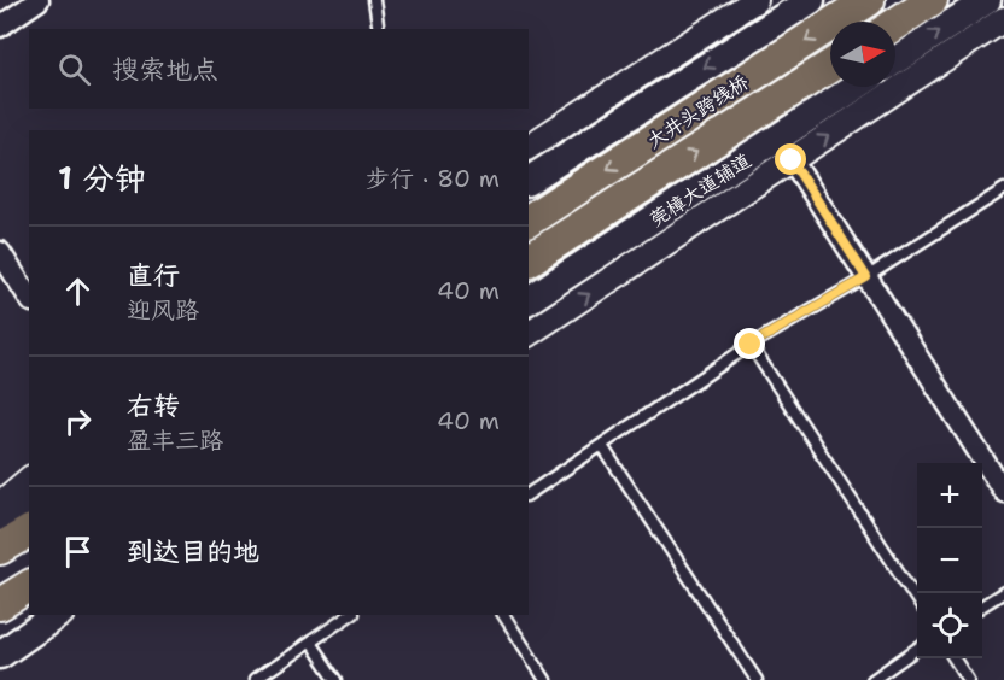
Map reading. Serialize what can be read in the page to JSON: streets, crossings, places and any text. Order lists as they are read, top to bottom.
{
  "streets": {
    "main road": ["大井头跨线桥", "莞樟大道辅道"]
  },
  "north": "right",
  "page": {
    "search": "搜索地点",
    "heading": ["1 分钟", "步行 · 80 m"],
    "list": [
      ["直行", "迎风路", "40 m"],
      ["右转", "盈丰三路", "40 m"],
      "到达目的地"
    ],
    "map_buttons": ["+", "−"]
  }
}
